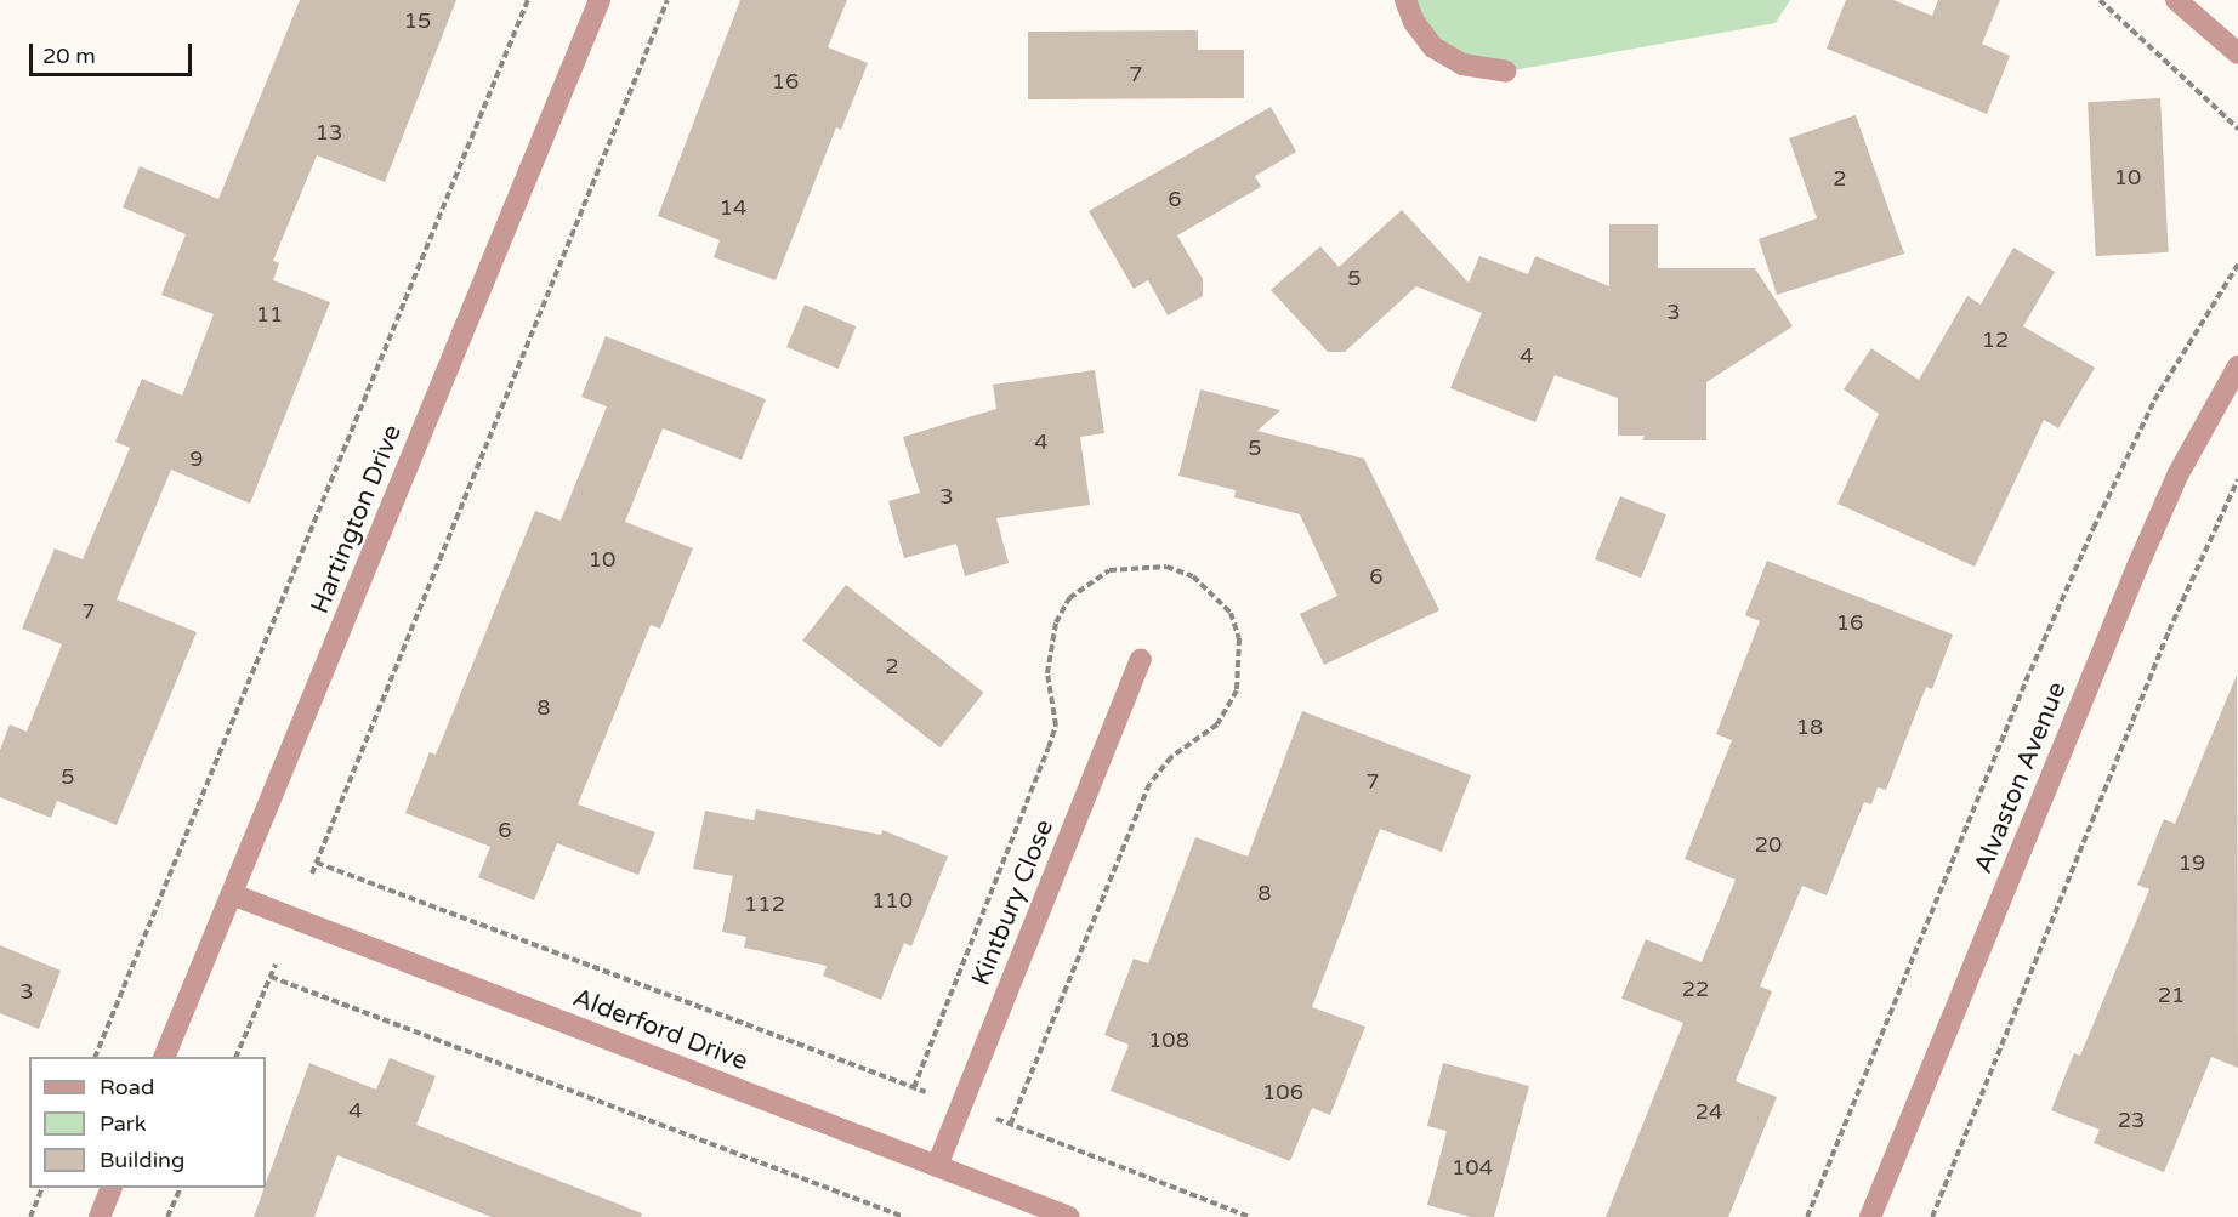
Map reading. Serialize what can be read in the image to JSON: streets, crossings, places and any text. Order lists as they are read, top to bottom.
{
  "streets": {
    "street": [
      "Hartington Drive",
      "Alvaston Avenue",
      "Kintbury Close",
      "Alderford Drive"
    ]
  },
  "crossings": [
    ["Hartington Drive", "Alderford Drive"],
    ["Kintbury Close", "Alderford Drive"]
  ],
  "house_numbers": [
    "15",
    "7",
    "16",
    "13",
    "10",
    "2",
    "6",
    "14",
    "5",
    "3",
    "11",
    "12",
    "4",
    "4",
    "5",
    "9",
    "3",
    "10",
    "6",
    "7",
    "16",
    "2",
    "8",
    "18",
    "5",
    "7",
    "6",
    "20",
    "19",
    "8",
    "110",
    "112",
    "22",
    "3",
    "21",
    "108",
    "106",
    "4",
    "24",
    "23",
    "104"
  ],
  "legend": ["Road", "Park", "Building"],
  "scale_bar": "20 m"
}
